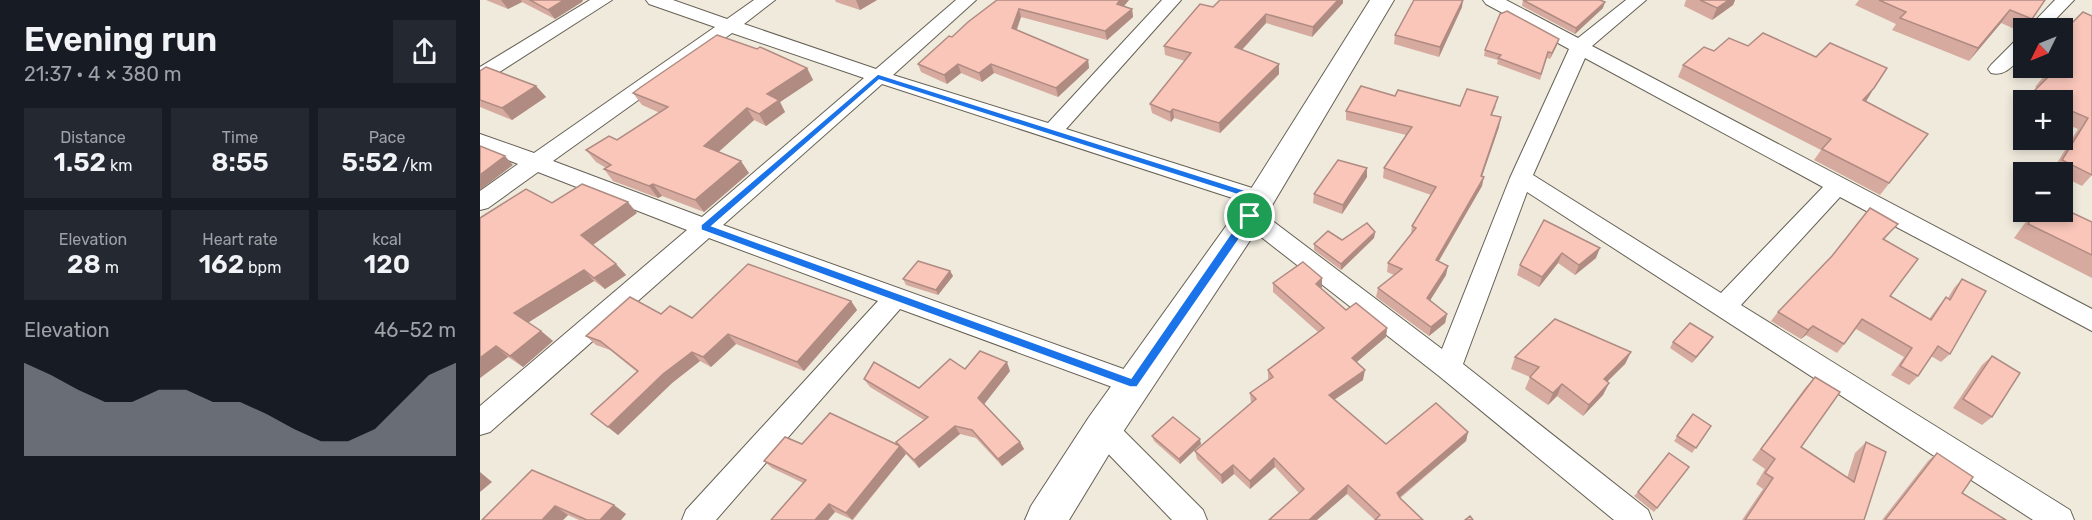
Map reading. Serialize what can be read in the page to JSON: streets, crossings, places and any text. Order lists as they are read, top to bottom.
{
  "north": "bottom left",
  "page": {
    "heading": ["Evening run", "21:37 · 4 × 380 m"],
    "map_buttons": ["+", "−"],
    "stats": [
      ["Distance", "1.52 km"],
      ["Time", "8:55"],
      ["Pace", "5:52 /km"],
      ["Elevation", "28 m"],
      ["Heart rate", "162 bpm"],
      ["kcal", "120"]
    ],
    "chart": ["Elevation", "46–52 m"]
  }
}
